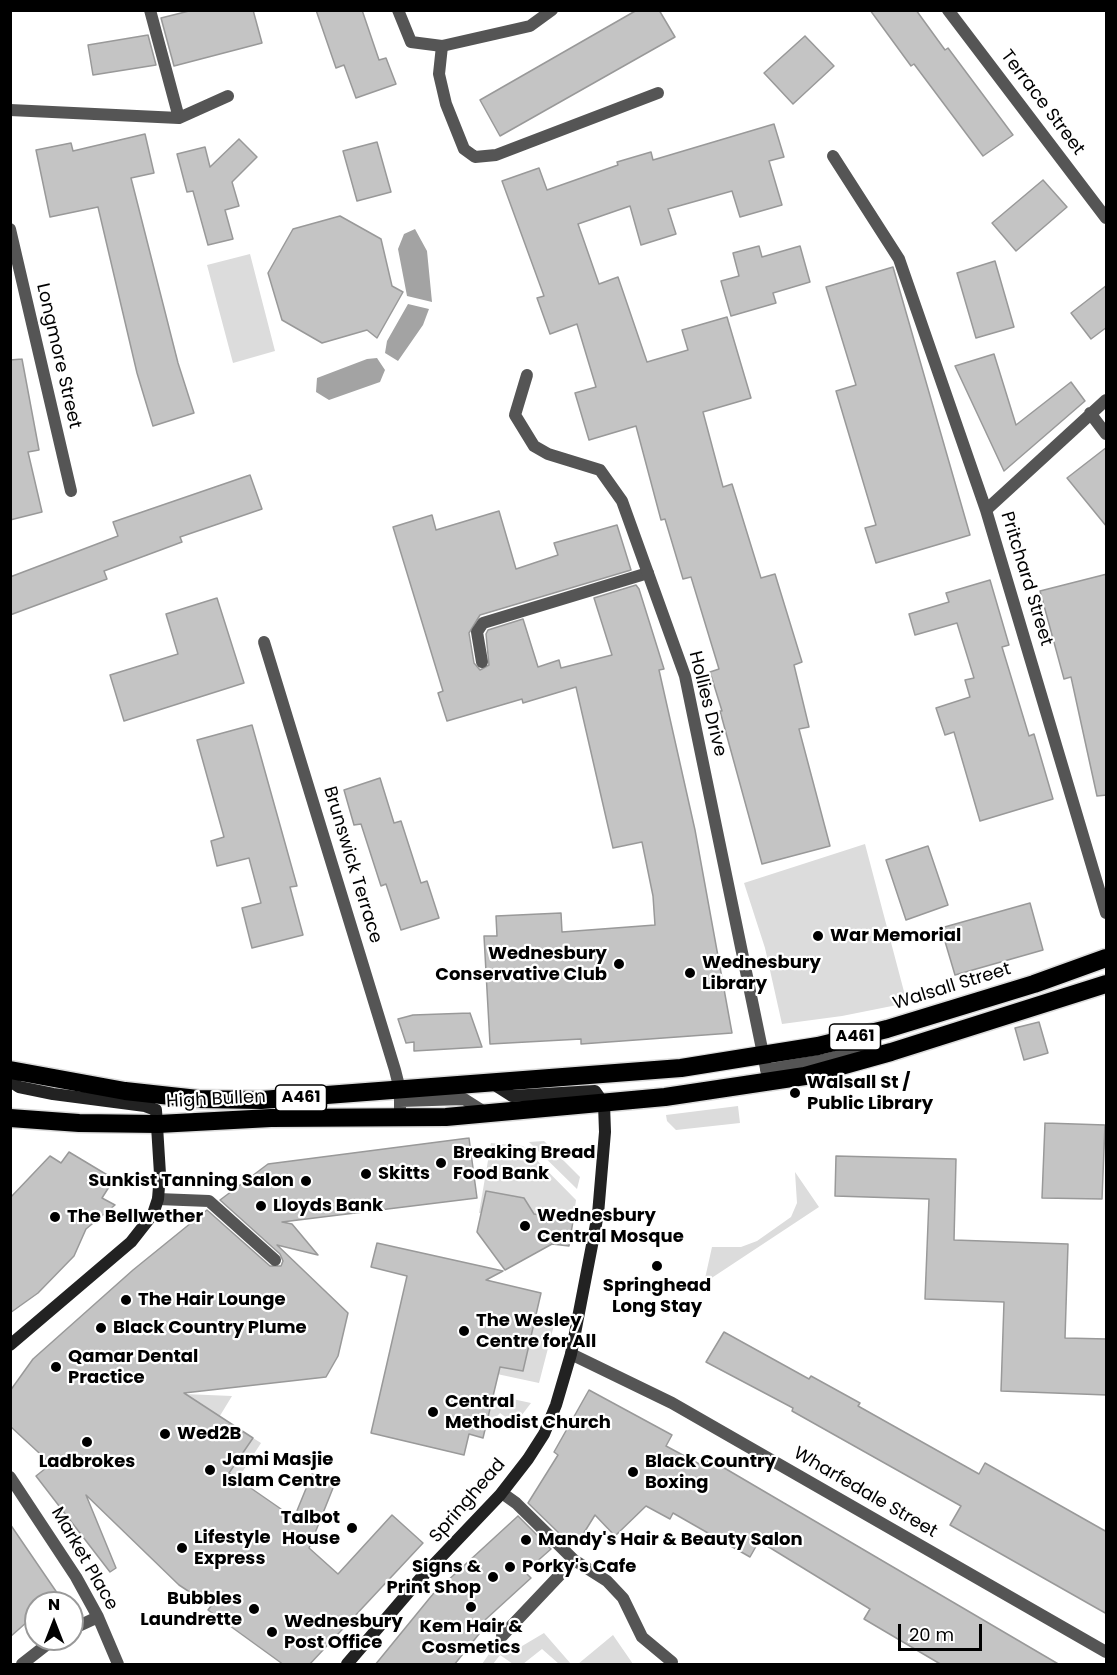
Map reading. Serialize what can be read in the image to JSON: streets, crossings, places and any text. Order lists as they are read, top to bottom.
{
  "streets": {
    "highway": ["Walsall Street", "A461", "High Bullen"],
    "street": [
      "Terrace Street",
      "Longmore Street",
      "Pritchard Street",
      "Hollies Drive",
      "Brunswick Terrace",
      "Wharfedale Street",
      "Springhead",
      "Market Place"
    ]
  },
  "crossings": [
    ["Hollies Drive", "Walsall Street"],
    ["Brunswick Terrace", "High Bullen"],
    ["Walsall Street", "High Bullen"],
    ["Walsall Street", "Springhead"],
    ["High Bullen", "Springhead"],
    ["Wharfedale Street", "Springhead"]
  ],
  "places": [
    "War Memorial",
    "Wednesbury Conservative Club",
    "Wednesbury Library",
    "Walsall St / Public Library",
    "Breaking Bread Food Bank",
    "Skitts",
    "Sunkist Tanning Salon",
    "Lloyds Bank",
    "The Bellwether",
    "Wednesbury Central Mosque",
    "Springhead Long Stay",
    "The Hair Lounge",
    "Black Country Plume",
    "The Wesley Centre for All",
    "Qamar Dental Practice",
    "Central Methodist Church",
    "Wed2B",
    "Ladbrokes",
    "Jami Masjie Islam Centre",
    "Black Country Boxing",
    "Talbot House",
    "Mandy's Hair & Beauty Salon",
    "Lifestyle Express",
    "Porky's Cafe",
    "Signs & Print Shop",
    "Kem Hair & Cosmetics",
    "Bubbles Laundrette",
    "Wednesbury Post Office"
  ],
  "scale_bar": "20 m",
  "north": "top"
}
